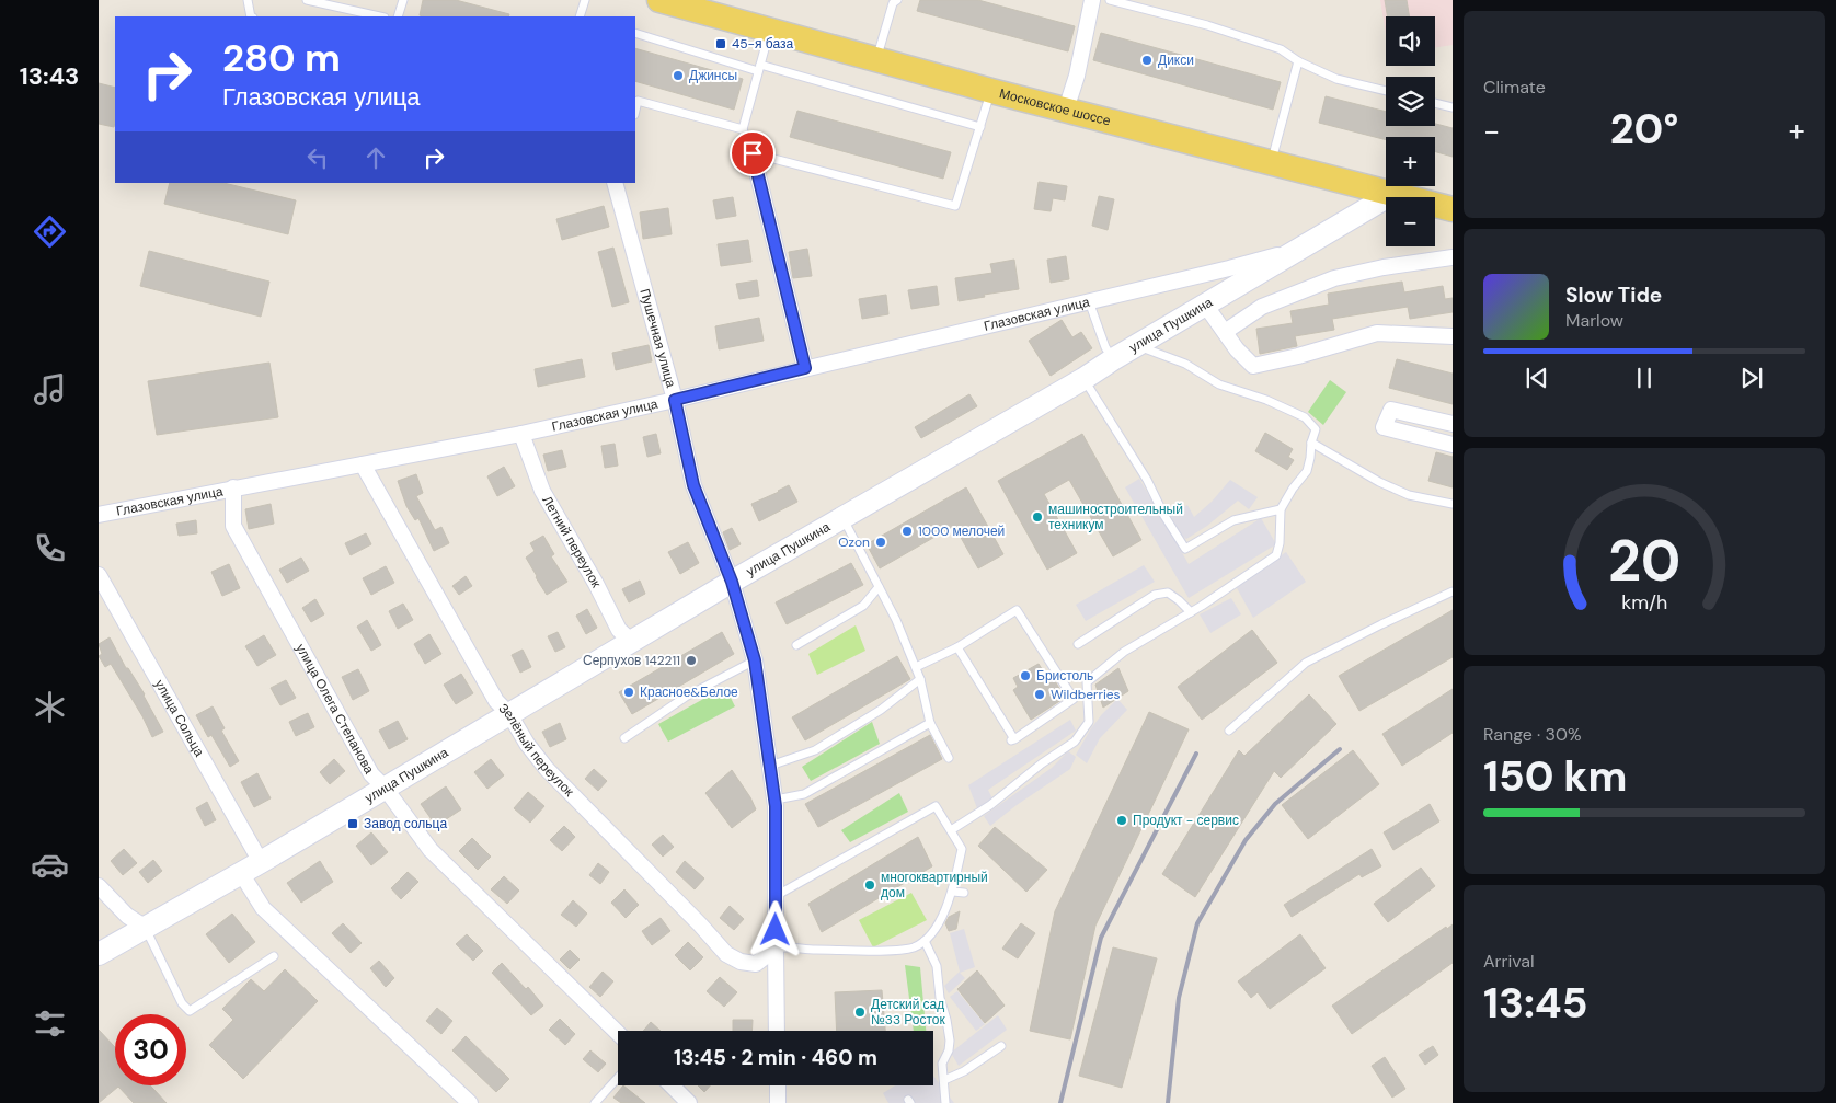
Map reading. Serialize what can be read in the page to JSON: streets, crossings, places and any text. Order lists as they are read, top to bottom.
{
  "streets": {
    "main road": ["Московское шоссе"],
    "street": [
      "Глазовская улица",
      "улица Пушкина",
      "Пушечная улица",
      "Летний переулок",
      "улица Олега Степанова",
      "улица Сольца",
      "Зелёный переулок"
    ]
  },
  "crossings": [
    ["Московское шоссе", "улица Пушкина"],
    ["Глазовская улица", "улица Пушкина"],
    ["Глазовская улица", "Пушечная улица"],
    ["Глазовская улица", "Летний переулок"],
    ["Глазовская улица", "улица Олега Степанова"],
    ["Глазовская улица", "Зелёный переулок"],
    ["улица Пушкина", "Пушечная улица"],
    ["улица Пушкина", "Летний переулок"],
    ["улица Пушкина", "улица Олега Степанова"],
    ["улица Пушкина", "улица Сольца"],
    ["улица Пушкина", "Зелёный переулок"],
    ["Пушечная улица", "Зелёный переулок"]
  ],
  "places": {
    "transit": ["45-я база", "Завод сольца"],
    "other": [
      "Дикси",
      "Джинсы",
      "машиностроительный техникум",
      "1000 мелочей",
      "Ozon",
      "Серпухов 142211",
      "Бристоль",
      "Красное&Белое",
      "Wildberries",
      "Продукт - сервис",
      "многоквартирный дом",
      "Детский сад №33 Росток"
    ]
  },
  "page": {
    "tabs": "13:43",
    "tile": [
      "Climate",
      ["Range · 30%", "150 km"],
      ["Arrival", "13:45"]
    ],
    "map_buttons": ["+", "−"],
    "turn": ["280 m", "Глазовская улица"],
    "heat": ["−", "20°", "+"],
    "song": ["Slow Tide", "Marlow"],
    "limit": "30",
    "trip": "13:45 · 2 min · 460 m",
    "gauge": ["20", "km/h"]
  }
}
